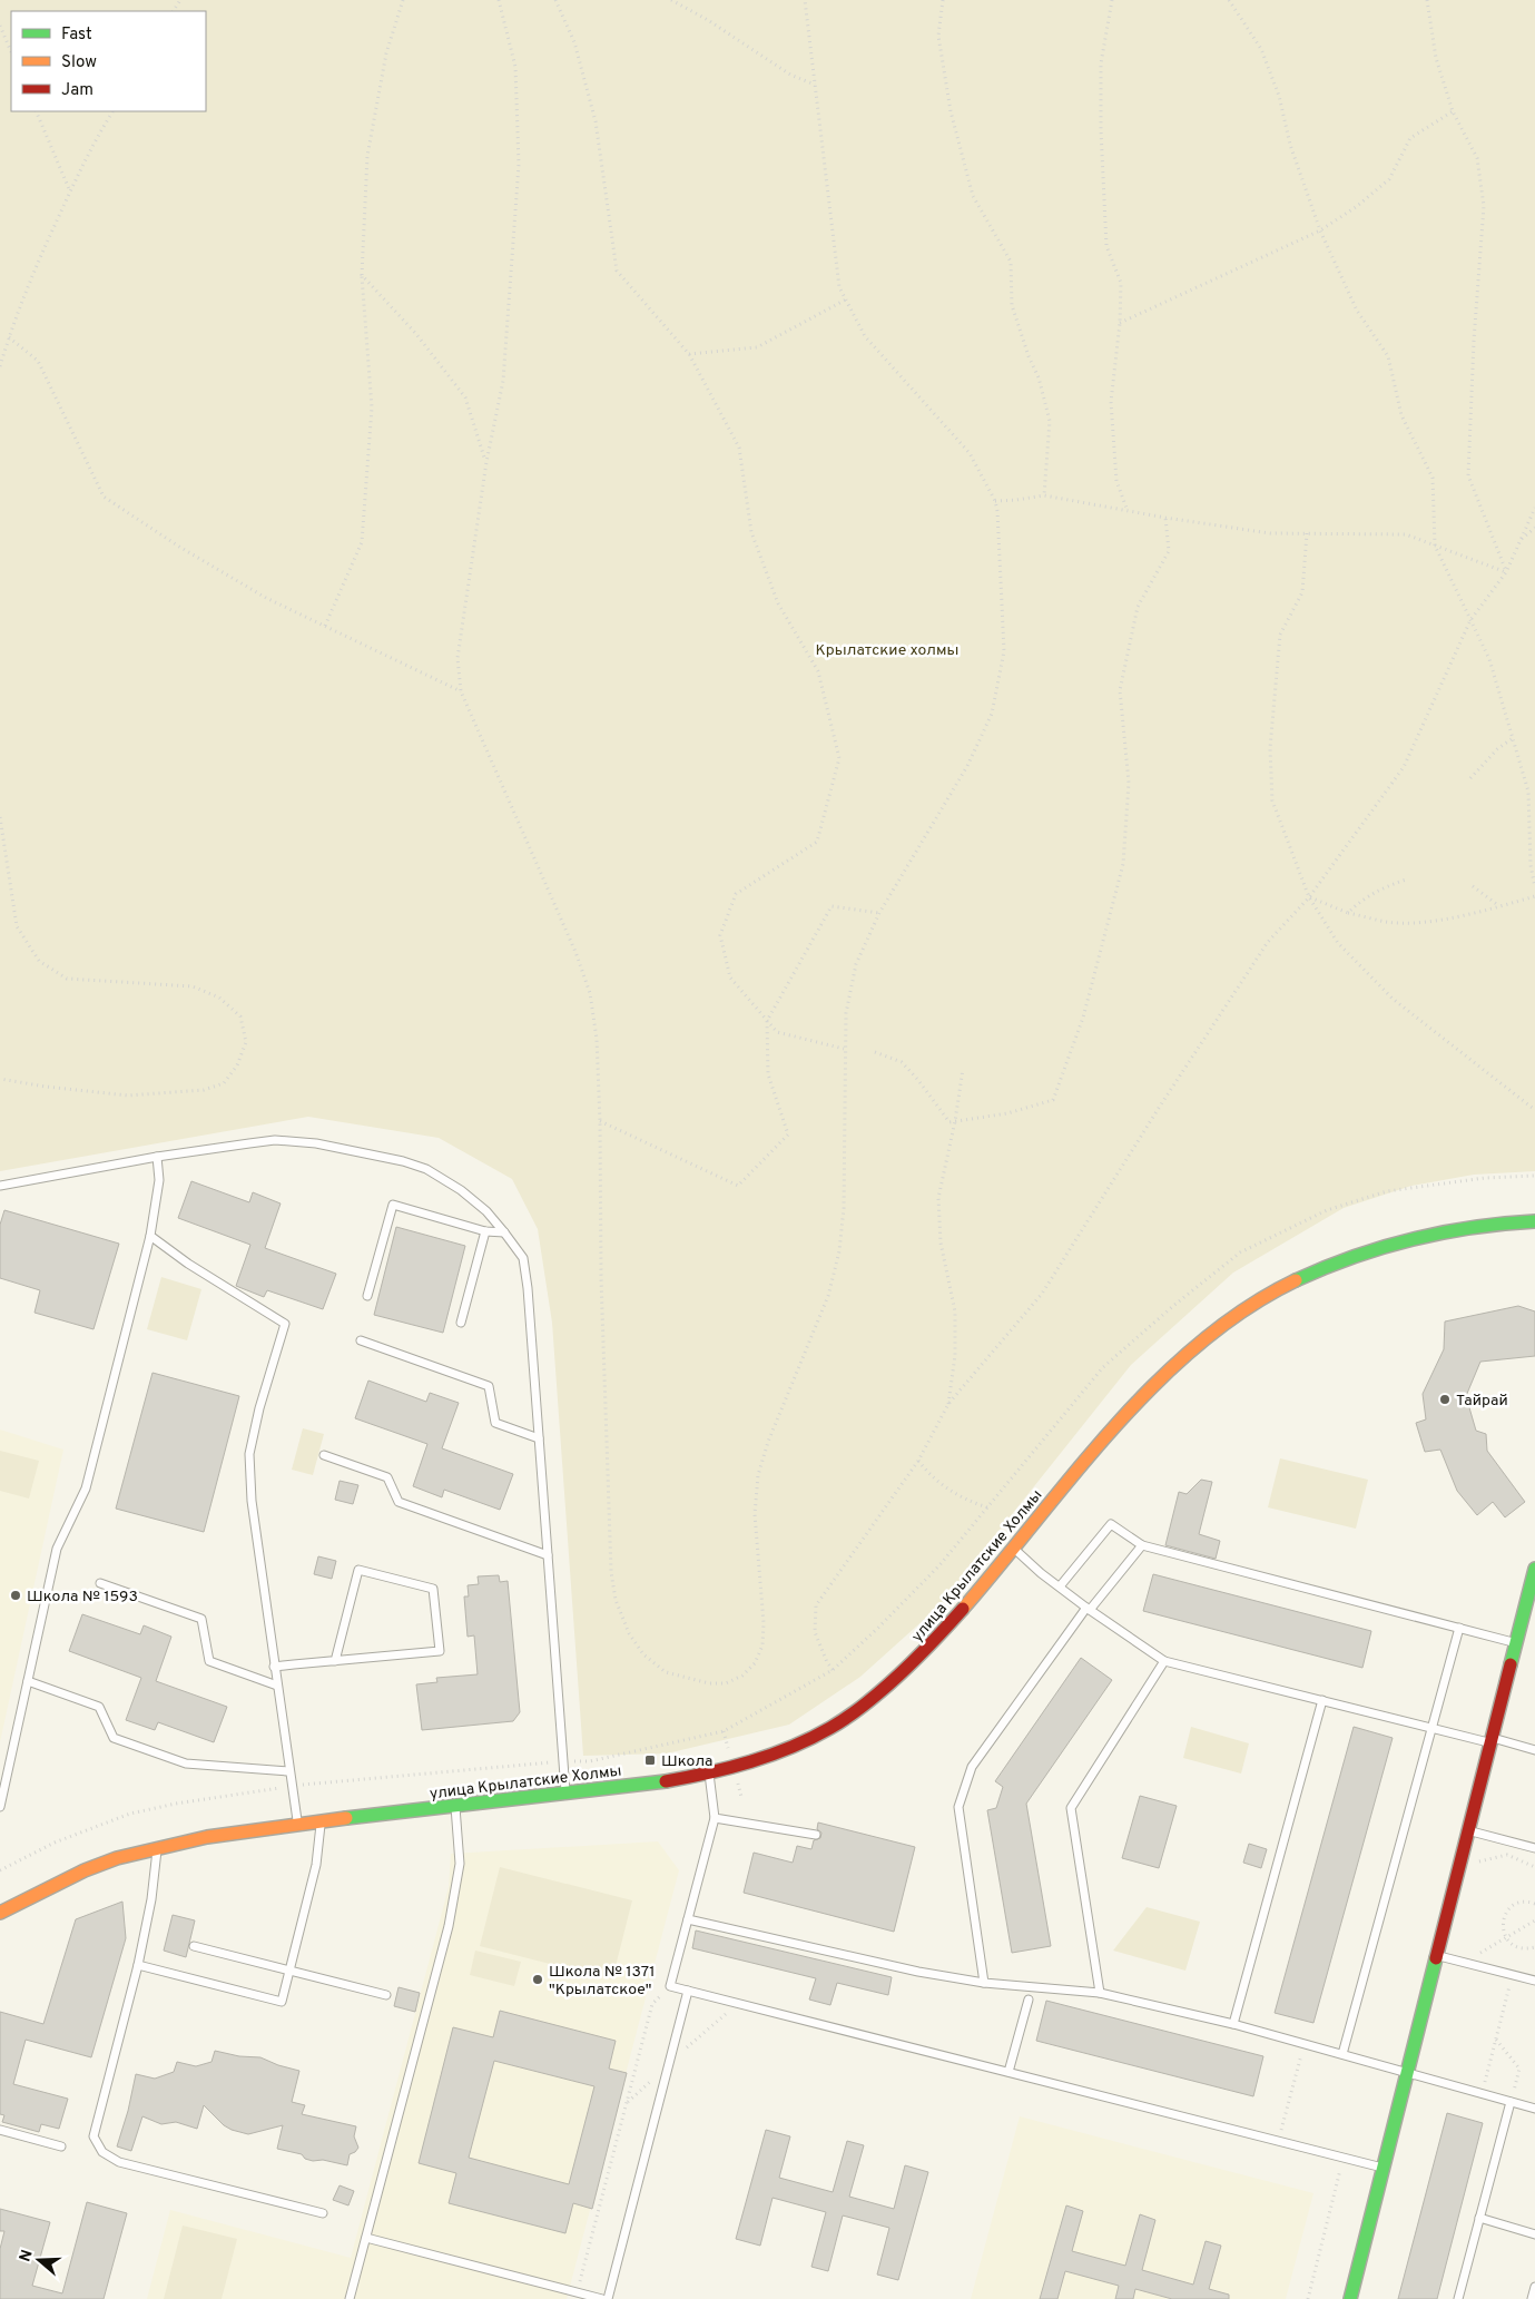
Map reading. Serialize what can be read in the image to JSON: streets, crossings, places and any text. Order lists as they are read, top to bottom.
{
  "streets": {
    "street": ["улица Крылатские Холмы"]
  },
  "parks": ["Крылатские холмы"],
  "places": {
    "other": ["Тайрай", "Школа № 1593", "Школа № 1371 \"Крылатское\""],
    "transit": ["Школа"]
  },
  "legend": ["Fast", "Slow", "Jam"],
  "north": "left"
}
